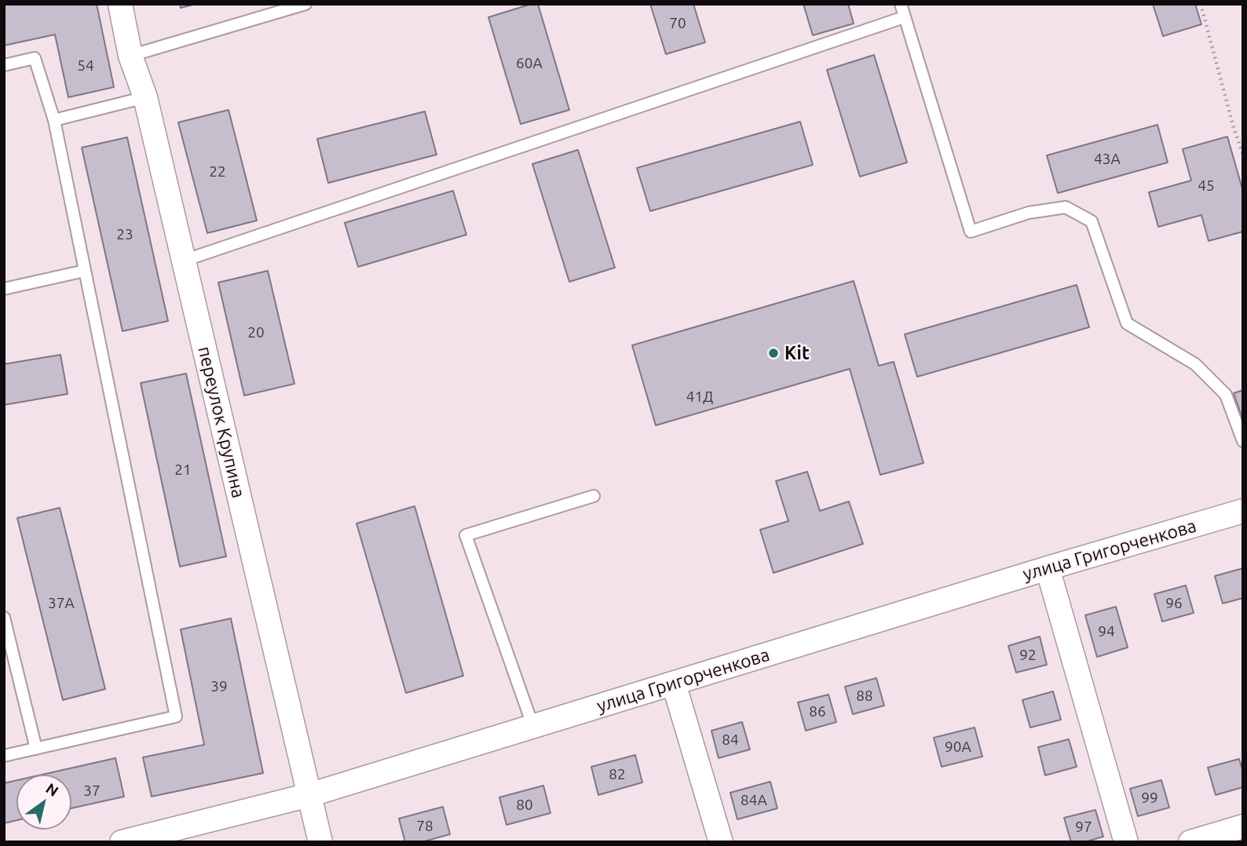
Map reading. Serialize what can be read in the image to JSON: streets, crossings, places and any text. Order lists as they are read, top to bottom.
{
  "streets": {
    "street": ["переулок Крупина", "улица Григорченкова"]
  },
  "crossings": [
    ["переулок Крупина", "улица Григорченкова"]
  ],
  "places": ["Kit"],
  "house_numbers": [
    "70",
    "60А",
    "54",
    "43А",
    "22",
    "45",
    "23",
    "20",
    "41Д",
    "21",
    "37А",
    "96",
    "94",
    "92",
    "39",
    "88",
    "86",
    "84",
    "90А",
    "82",
    "37",
    "99",
    "84А",
    "80",
    "78",
    "97"
  ],
  "north": "top right"
}
